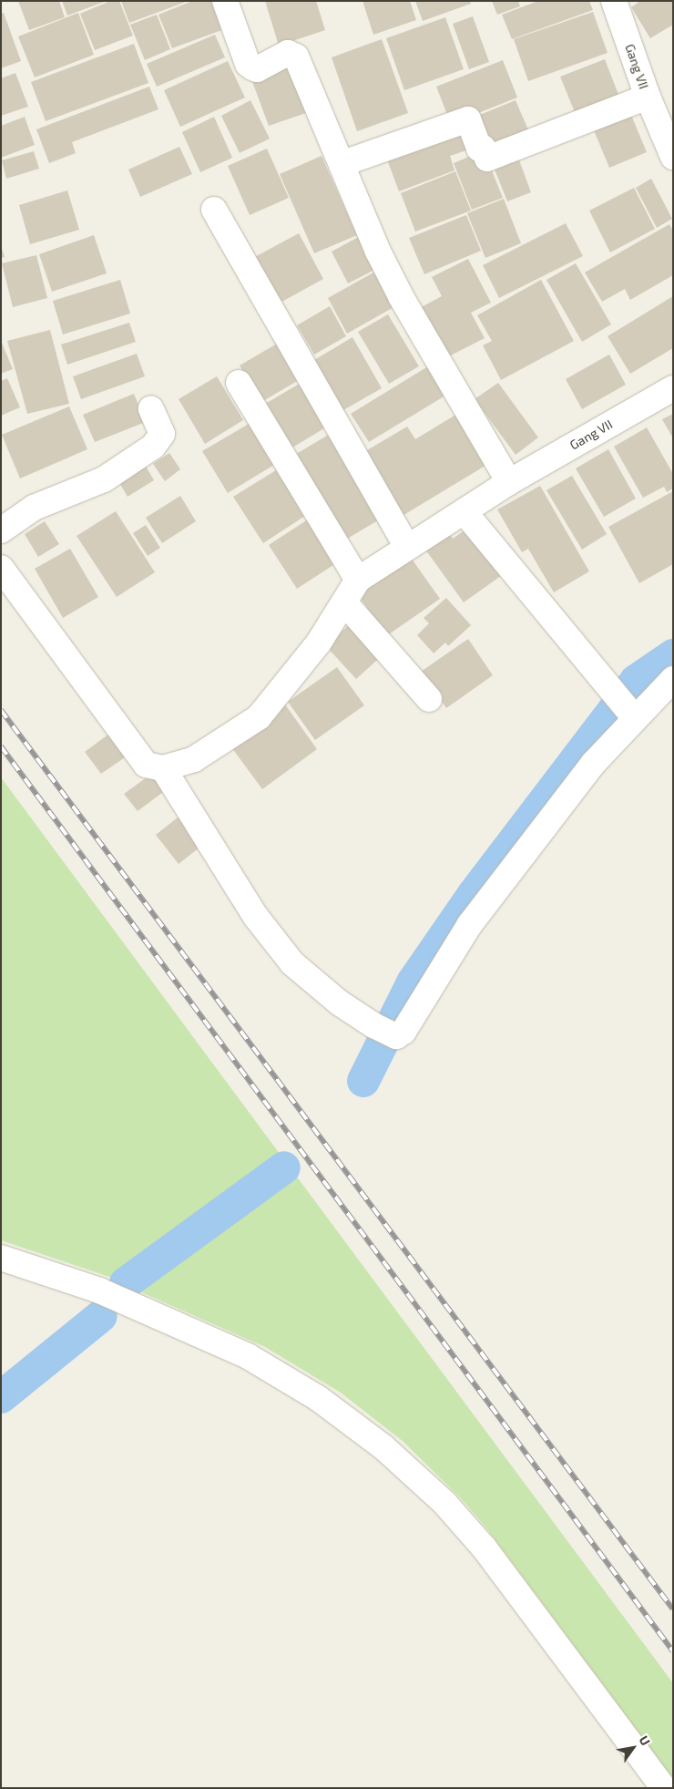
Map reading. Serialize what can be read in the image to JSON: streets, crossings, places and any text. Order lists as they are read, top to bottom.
{
  "streets": {
    "street": ["Gang VII"]
  },
  "north": "top right"
}
